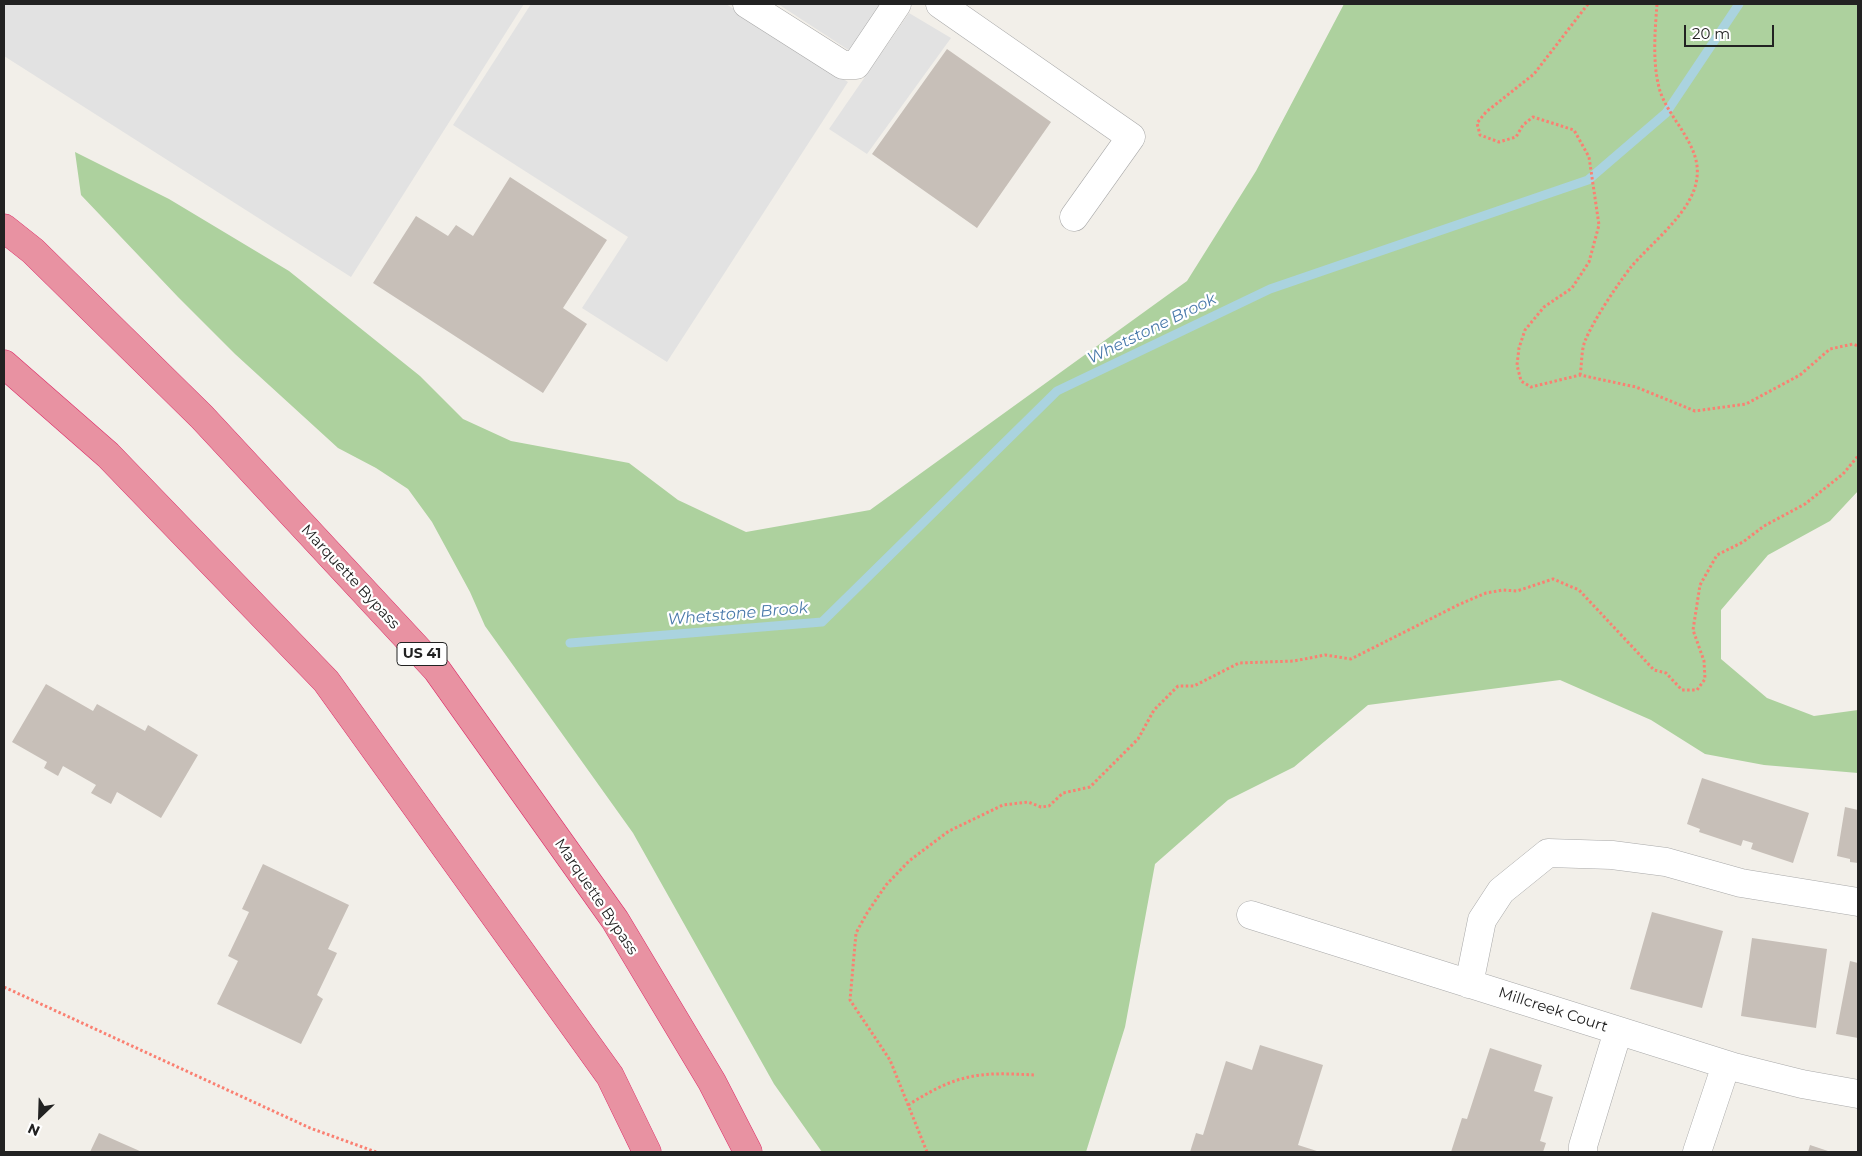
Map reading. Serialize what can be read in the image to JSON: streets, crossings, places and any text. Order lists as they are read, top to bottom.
{
  "streets": {
    "highway": ["Marquette Bypass", "US 41"],
    "street": ["Millcreek Court"]
  },
  "water": ["Whetstone Brook"],
  "scale_bar": "20 m",
  "north": "bottom left"
}
